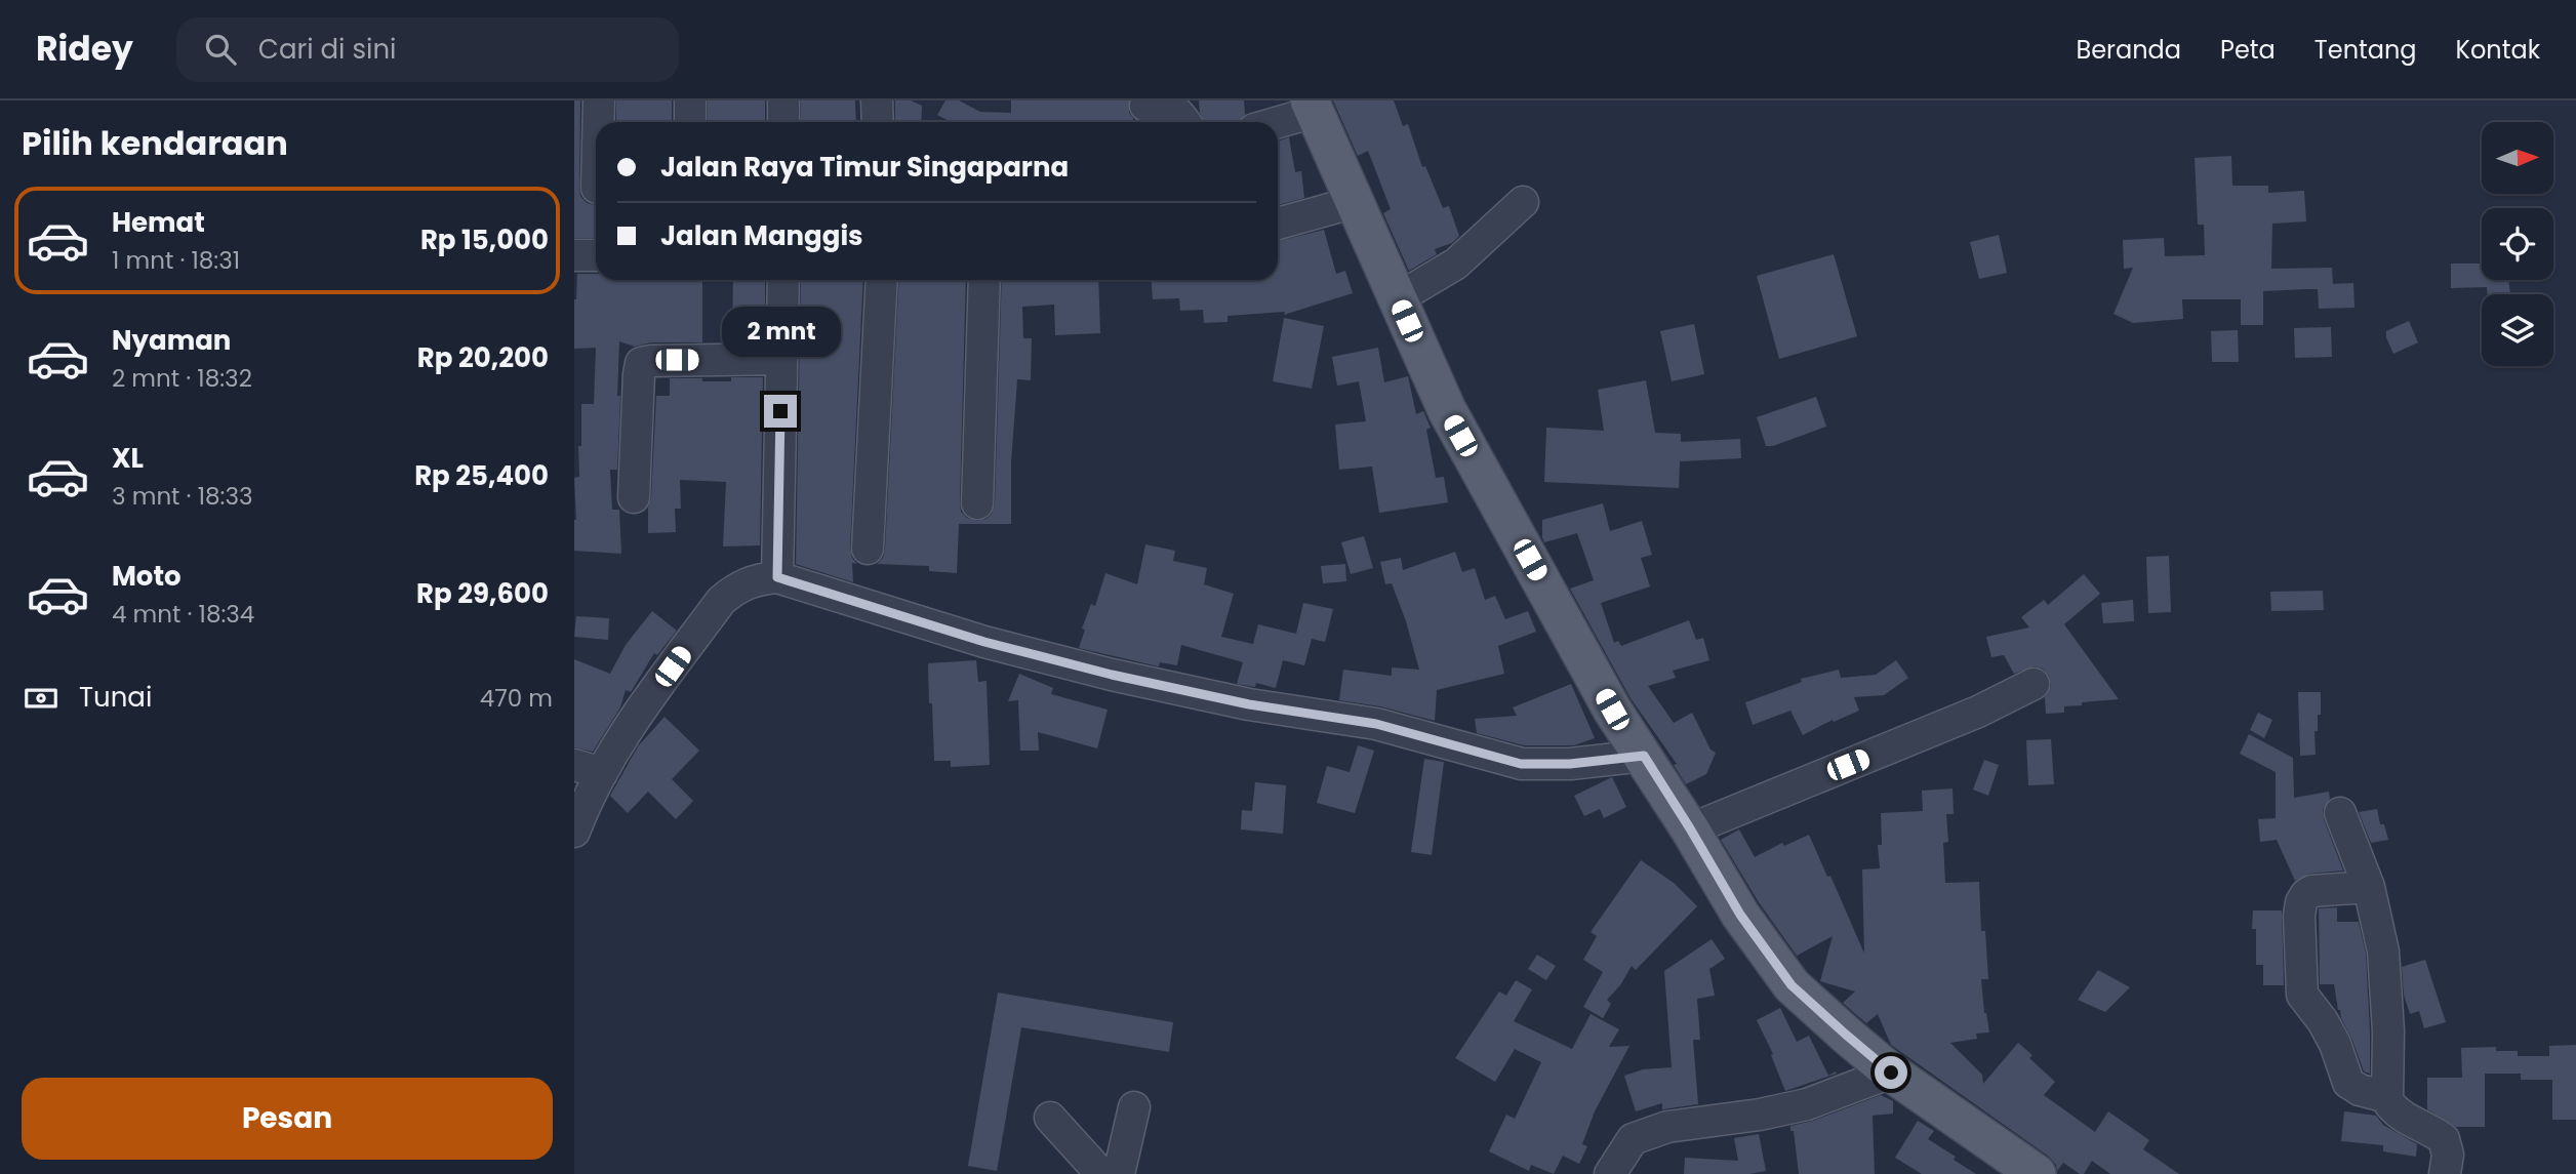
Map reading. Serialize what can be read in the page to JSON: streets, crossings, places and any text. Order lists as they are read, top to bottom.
{
  "north": "right",
  "page": {
    "header": "Ridey",
    "search": "Cari di sini",
    "nav": [
      "Beranda",
      "Peta",
      "Tentang",
      "Kontak"
    ],
    "heading": "Pilih kendaraan",
    "banner": ["Jalan Raya Timur Singaparna", "Jalan Manggis"],
    "list": [
      {
        "name": "Hemat",
        "note": "1 mnt · 18:31",
        "value": "Rp 15,000"
      },
      {
        "name": "Nyaman",
        "note": "2 mnt · 18:32",
        "value": "Rp 20,200"
      },
      {
        "name": "XL",
        "note": "3 mnt · 18:33",
        "value": "Rp 25,400"
      },
      {
        "name": "Moto",
        "note": "4 mnt · 18:34",
        "value": "Rp 29,600"
      }
    ],
    "bubble": "2 mnt",
    "pay": ["Tunai", "470 m"],
    "buttons": "Pesan"
  }
}
